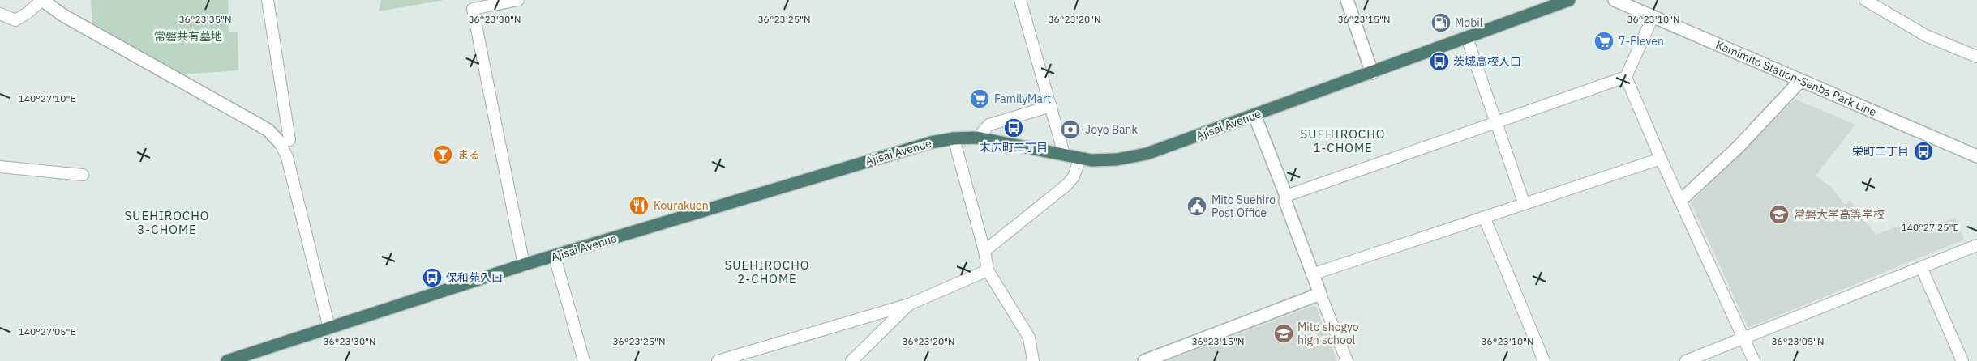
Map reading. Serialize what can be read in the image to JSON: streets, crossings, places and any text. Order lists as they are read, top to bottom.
{
  "streets": {
    "highway": ["Ajisai Avenue"],
    "main road": ["Kamimito Station-Senba Park Line"]
  },
  "districts": ["SUEHIROCHO 1-CHOME", "SUEHIROCHO 3-CHOME", "SUEHIROCHO 2-CHOME"],
  "parks": ["常磐共有墓地"],
  "places": {
    "fuel station": ["Mobil"],
    "supermarket": ["7-Eleven", "FamilyMart"],
    "bus stop": [
      "茨城高校入口",
      "末広町二丁目",
      "栄町二丁目",
      "保和苑入口"
    ],
    "bank": ["Joyo Bank"],
    "bar": ["まる"],
    "restaurant": ["Kourakuen"],
    "public building": ["Mito Suehiro Post Office"],
    "school or university": ["常磐大学高等学校", "Mito shogyo high school"]
  },
  "coordinates": [
    "36°23'20\"N",
    "36°23'35\"N",
    "36°23'30\"N",
    "36°23'25\"N",
    "36°23'15\"N",
    "36°23'10\"N",
    "140°27'10\"E",
    "140°27'25\"E",
    "140°27'05\"E",
    "36°23'05\"N"
  ]
}
